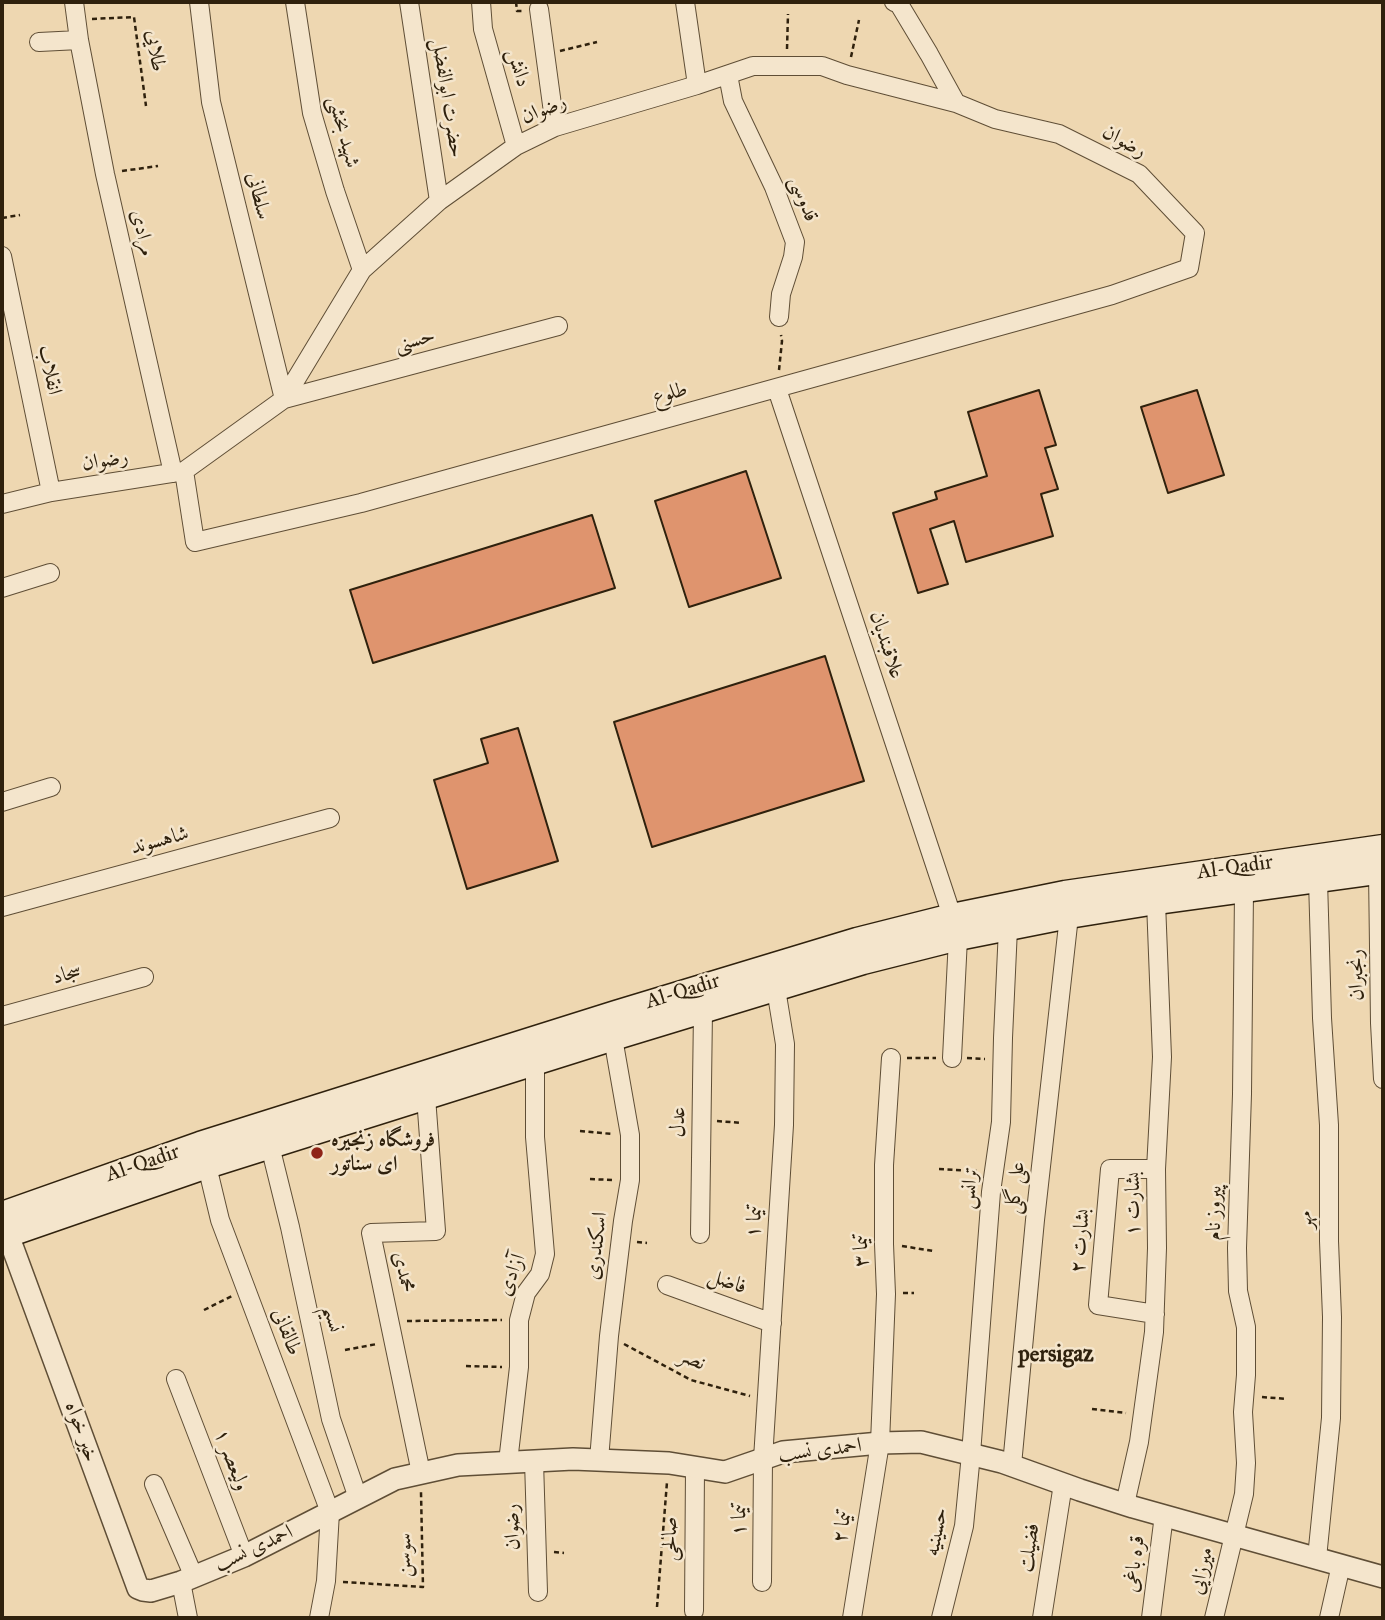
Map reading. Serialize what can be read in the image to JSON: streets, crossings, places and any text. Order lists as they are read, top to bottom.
{
  "streets": {
    "main road": ["Al-Qadir"],
    "street": [
      "دانش",
      "حضرت ابوالفضل",
      "رضوان",
      "شهید بخشی",
      "سلطانی",
      "قدوسی",
      "مرادی",
      "حسنی",
      "انقلاب",
      "طلوع",
      "علاقبندیان",
      "شاهسوند",
      "سجاد",
      "رنجبران",
      "عدل",
      "ترانس",
      "علی گلی",
      "بشارت ۱",
      "پیروز نام",
      "مهر",
      "تیما ۱",
      "بشارت ۲",
      "اسکندری",
      "تیما ۳",
      "محمدی",
      "آزادی",
      "فاضل",
      "نسیم",
      "طالقانی",
      "خیر خواه",
      "احمدی نسب",
      "ولیعصر ۱",
      "۱ تیما",
      "تیما ۲",
      "حسینیه",
      "صالحی",
      "فضیلت",
      "قره باغی",
      "میرزایی"
    ],
    "path": ["طلایی", "نصر", "سوسن"]
  },
  "crossings": [
    ["طلایی", "مرادی"],
    ["دانش", "رضوان"],
    ["حضرت ابوالفضل", "رضوان"],
    ["رضوان", "شهید بخشی"],
    ["رضوان", "سلطانی"],
    ["رضوان", "قدوسی"],
    ["رضوان", "مرادی"],
    ["رضوان", "حسنی"],
    ["رضوان", "انقلاب"],
    ["رضوان", "طلوع"],
    ["رضوان", "احمدی نسب"],
    ["سلطانی", "حسنی"],
    ["مرادی", "طلوع"],
    ["طلوع", "علاقبندیان"],
    ["علاقبندیان", "Al-Qadir"],
    ["Al-Qadir", "رنجبران"],
    ["Al-Qadir", "عدل"],
    ["Al-Qadir", "ترانس"],
    ["Al-Qadir", "علی گلی"],
    ["Al-Qadir", "بشارت ۱"],
    ["Al-Qadir", "پیروز نام"],
    ["Al-Qadir", "مهر"],
    ["Al-Qadir", "تیما ۱"],
    ["Al-Qadir", "اسکندری"],
    ["Al-Qadir", "محمدی"],
    ["Al-Qadir", "آزادی"],
    ["Al-Qadir", "نسیم"],
    ["Al-Qadir", "طالقانی"],
    ["Al-Qadir", "خیر خواه"],
    ["ترانس", "احمدی نسب"],
    ["ترانس", "حسینیه"],
    ["علی گلی", "احمدی نسب"],
    ["بشارت ۱", "بشارت ۲"],
    ["بشارت ۱", "احمدی نسب"],
    ["پیروز نام", "احمدی نسب"],
    ["پیروز نام", "میرزایی"],
    ["مهر", "احمدی نسب"],
    ["تیما ۱", "فاضل"],
    ["تیما ۱", "نصر"],
    ["تیما ۱", "احمدی نسب"],
    ["تیما ۱", "۱ تیما"],
    ["اسکندری", "نصر"],
    ["اسکندری", "احمدی نسب"],
    ["تیما ۳", "احمدی نسب"],
    ["تیما ۳", "تیما ۲"],
    ["محمدی", "احمدی نسب"],
    ["محمدی", "سوسن"],
    ["آزادی", "احمدی نسب"],
    ["نسیم", "احمدی نسب"],
    ["طالقانی", "احمدی نسب"],
    ["خیر خواه", "احمدی نسب"],
    ["احمدی نسب", "ولیعصر ۱"],
    ["احمدی نسب", "۱ تیما"],
    ["احمدی نسب", "تیما ۲"],
    ["احمدی نسب", "حسینیه"],
    ["احمدی نسب", "صالحی"],
    ["احمدی نسب", "فضیلت"],
    ["احمدی نسب", "سوسن"],
    ["احمدی نسب", "قره باغی"],
    ["احمدی نسب", "میرزایی"]
  ],
  "districts": ["persigaz"],
  "places": ["فروشگاه زنجیره ای سناتور"]
}
